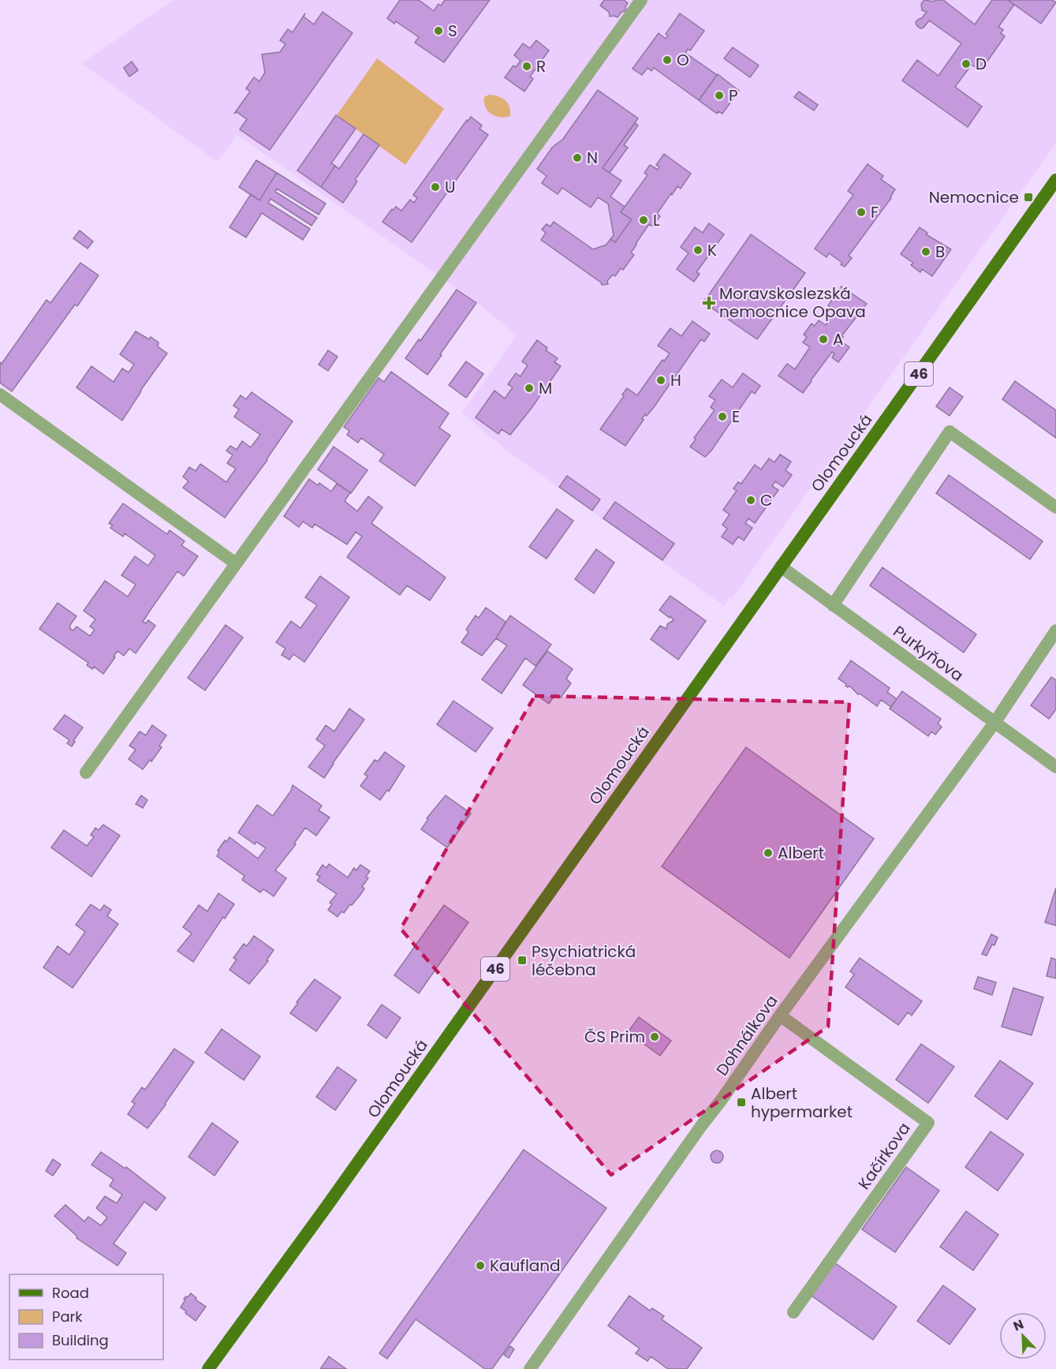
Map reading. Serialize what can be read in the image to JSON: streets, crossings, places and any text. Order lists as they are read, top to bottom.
{
  "streets": {
    "main road": ["46", "Olomoucká"],
    "street": ["Purkyňova", "Dohnálkova", "Kačírkova"]
  },
  "crossings": [
    ["Olomoucká", "Purkyňova"],
    ["Purkyňova", "Dohnálkova"],
    ["Dohnálkova", "Kačírkova"]
  ],
  "places": {
    "other": [
      "S",
      "O",
      "D",
      "R",
      "P",
      "N",
      "U",
      "F",
      "L",
      "K",
      "B",
      "A",
      "H",
      "M",
      "E",
      "C",
      "Albert",
      "ČS Prim",
      "Kaufland"
    ],
    "transit": ["Nemocnice", "Psychiatrická léčebna", "Albert hypermarket"],
    "health": ["Moravskoslezská nemocnice Opava"]
  },
  "legend": ["Road", "Park", "Building"],
  "north": "top left"
}
